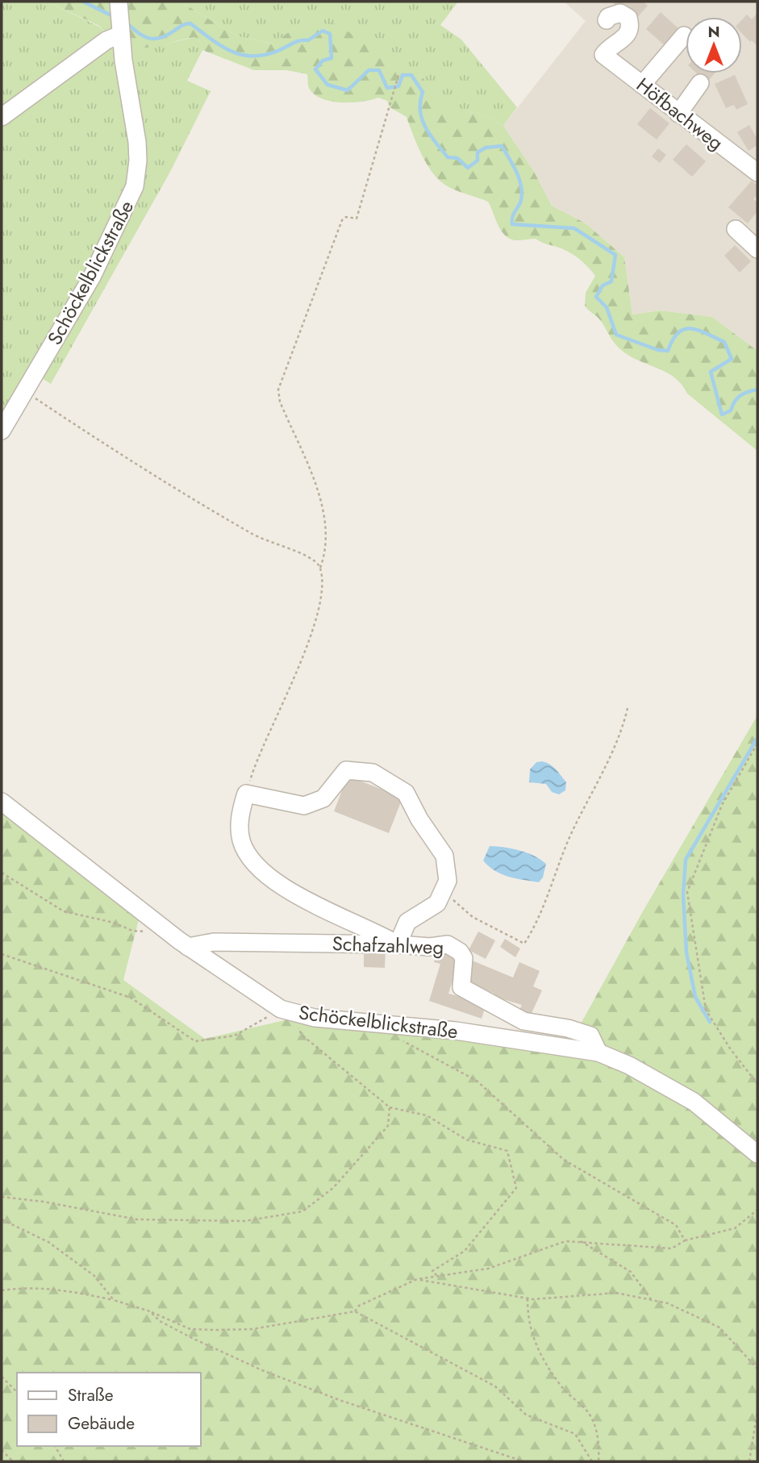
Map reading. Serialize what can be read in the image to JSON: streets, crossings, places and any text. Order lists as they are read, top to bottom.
{
  "streets": {
    "street": ["Höfbachweg", "Schöckelblickstraße", "Schafzahlweg"]
  },
  "crossings": [
    ["Schöckelblickstraße", "Schafzahlweg"]
  ],
  "legend": ["Straße", "Gebäude"],
  "north": "top"
}
